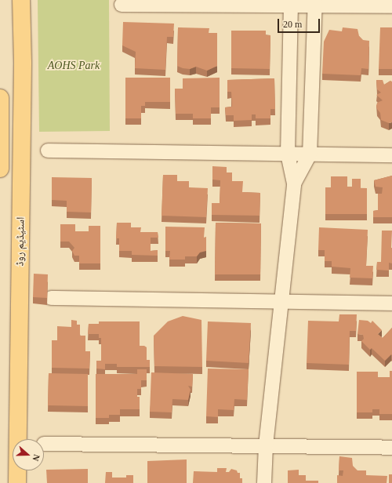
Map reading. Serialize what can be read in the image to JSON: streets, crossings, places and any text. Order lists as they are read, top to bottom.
{
  "streets": {
    "main road": ["اسٹیڈیم روڈ"]
  },
  "parks": ["AOHS Park"],
  "scale_bar": "20 m",
  "north": "right"
}
